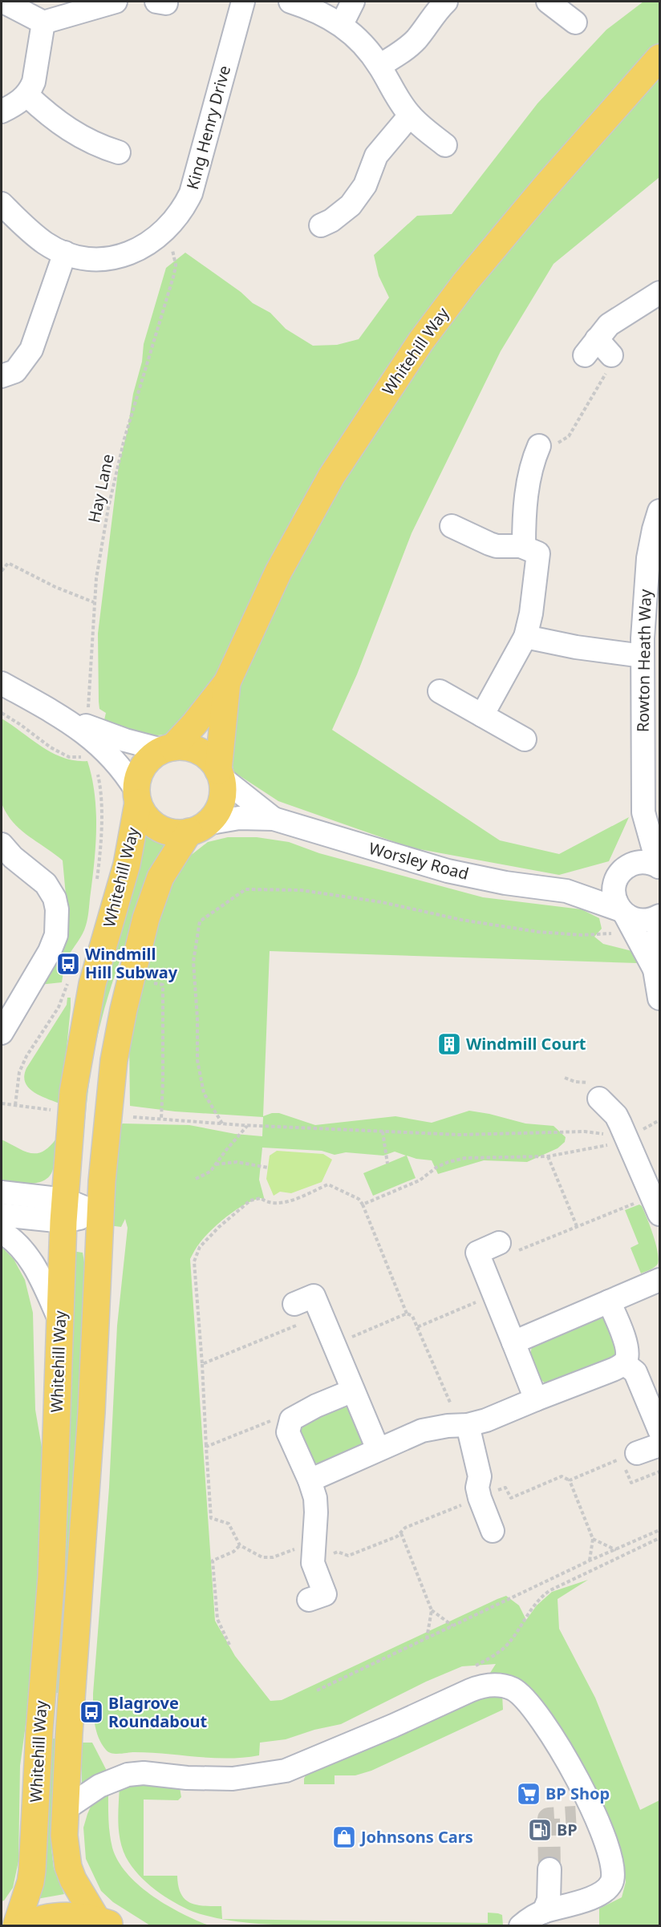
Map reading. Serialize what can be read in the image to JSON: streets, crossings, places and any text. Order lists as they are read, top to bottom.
{
  "streets": {
    "main road": ["Whitehill Way"],
    "street": ["King Henry Drive", "Rowton Heath Way", "Worsley Road"],
    "path": ["Hay Lane"]
  },
  "crossings": [
    ["King Henry Drive", "Hay Lane"],
    ["Whitehill Way", "Worsley Road"],
    ["Rowton Heath Way", "Worsley Road"]
  ],
  "places": {
    "bus stop": ["Windmill Hill Subway", "Blagrove Roundabout"],
    "building": ["Windmill Court"],
    "supermarket": ["BP Shop"],
    "fuel station": ["BP"],
    "shop": ["Johnsons Cars"]
  }
}
